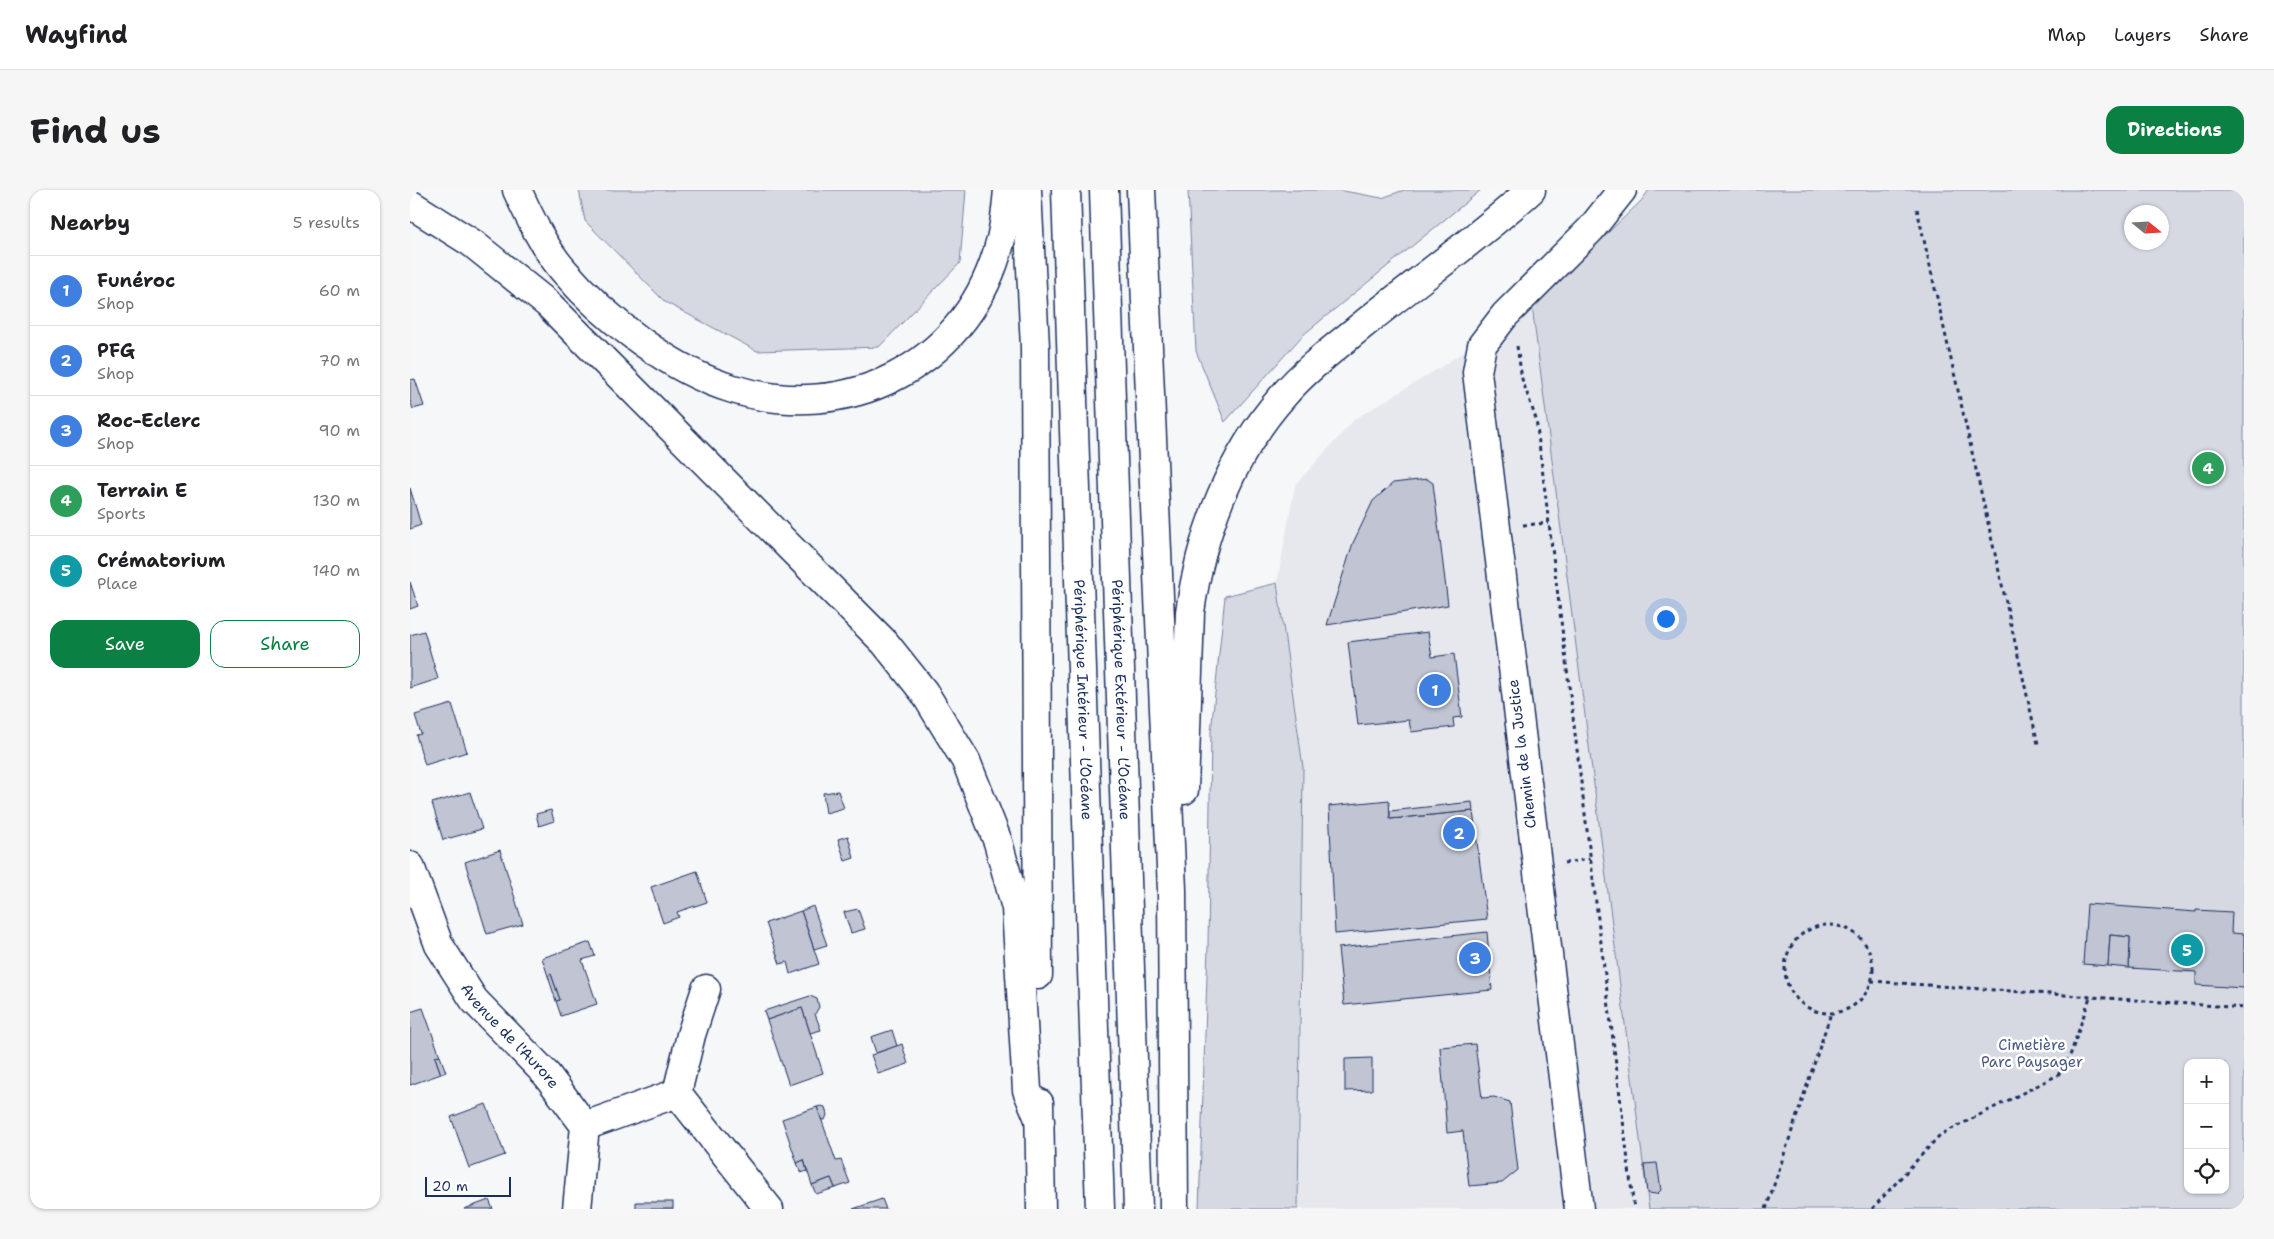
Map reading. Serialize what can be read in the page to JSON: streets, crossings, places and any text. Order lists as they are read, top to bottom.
{
  "streets": {
    "main road": [
      "Périphérique Intérieur - L’Océane",
      "Périphérique Extérieur - L’Océane",
      "Chemin de la Justice",
      "Avenue de l'Aurore"
    ]
  },
  "parks": ["Cimetière Parc Paysager"],
  "scale_bar": "20 m",
  "north": "right",
  "page": {
    "header": "Wayfind",
    "nav": ["Map", "Layers", "Share"],
    "buttons": [
      "Directions",
      ["Save", "Share"]
    ],
    "title": "Find us",
    "heading": ["Nearby", "5 results"],
    "list": [
      {
        "mark": "1",
        "name": "Funéroc",
        "note": "Shop",
        "value": "60 m"
      },
      {
        "mark": "2",
        "name": "PFG",
        "note": "Shop",
        "value": "70 m"
      },
      {
        "mark": "3",
        "name": "Roc-Eclerc",
        "note": "Shop",
        "value": "90 m"
      },
      {
        "mark": "4",
        "name": "Terrain E",
        "note": "Sports",
        "value": "130 m"
      },
      {
        "mark": "5",
        "name": "Crématorium",
        "note": "Place",
        "value": "140 m"
      }
    ],
    "pins": [
      "4",
      "1",
      "2",
      "5",
      "3"
    ],
    "map_buttons": ["+", "−"],
    "scale": "20 m"
  }
}
